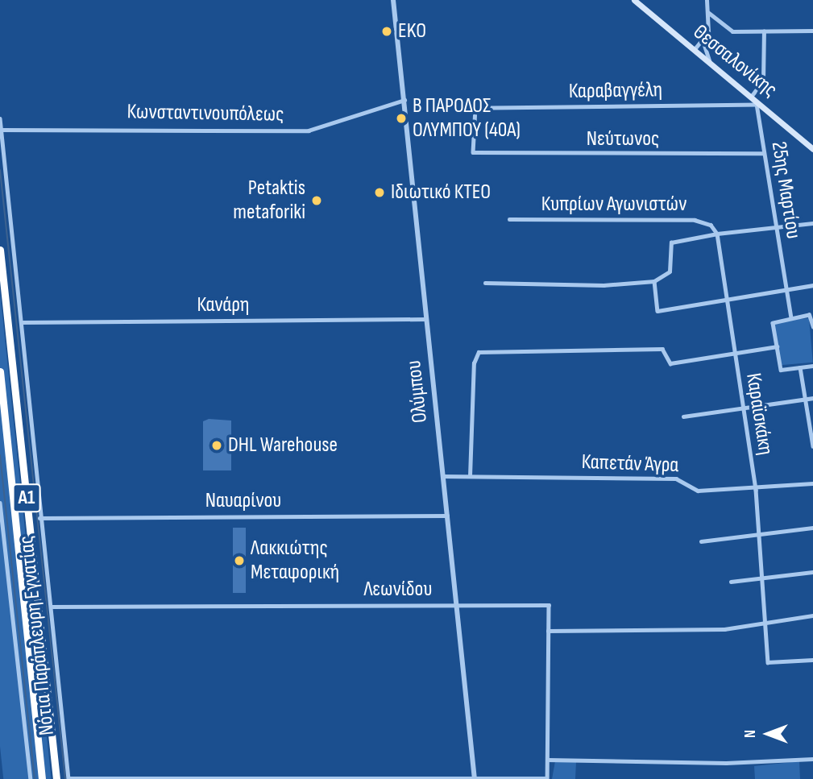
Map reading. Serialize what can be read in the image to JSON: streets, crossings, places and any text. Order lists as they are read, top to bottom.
{
  "streets": {
    "highway": ["Α1"],
    "main road": ["Θεσσαλονίκης"],
    "street": [
      "Καραβαγγέλη",
      "Κωνσταντινουπόλεως",
      "Νεύτωνος",
      "25ης Μαρτίου",
      "Κυπρίων Αγωνιστών",
      "Κανάρη",
      "Ολύμπου",
      "Καραϊσκάκη",
      "Καπετάν Άγρα",
      "Ναυαρίνου",
      "Λεωνίδου",
      "Νότια Παράπλευρη Εγνατίας"
    ]
  },
  "crossings": [
    ["Θεσσαλονίκης", "Καραβαγγέλη"],
    ["Θεσσαλονίκης", "25ης Μαρτίου"],
    ["Καραβαγγέλη", "Νεύτωνος"],
    ["Καραβαγγέλη", "25ης Μαρτίου"],
    ["Κωνσταντινουπόλεως", "Ολύμπου"],
    ["Κωνσταντινουπόλεως", "Νότια Παράπλευρη Εγνατίας"],
    ["Νεύτωνος", "25ης Μαρτίου"],
    ["Κυπρίων Αγωνιστών", "Καραϊσκάκη"],
    ["Κανάρη", "Ολύμπου"],
    ["Κανάρη", "Νότια Παράπλευρη Εγνατίας"],
    ["Ολύμπου", "Καπετάν Άγρα"],
    ["Ολύμπου", "Ναυαρίνου"],
    ["Ολύμπου", "Λεωνίδου"],
    ["Καραϊσκάκη", "Καπετάν Άγρα"],
    ["Ναυαρίνου", "Νότια Παράπλευρη Εγνατίας"],
    ["Λεωνίδου", "Νότια Παράπλευρη Εγνατίας"]
  ],
  "places": [
    "EKO",
    "Β ΠΑΡΟΔΟΣ ΟΛΥΜΠΟΥ (40Α)",
    "Ιδιωτικό ΚΤΕΟ",
    "Petaktis metaforiki",
    "DHL Warehouse",
    "Λακκιώτης Μεταφορική"
  ],
  "north": "left"
}
